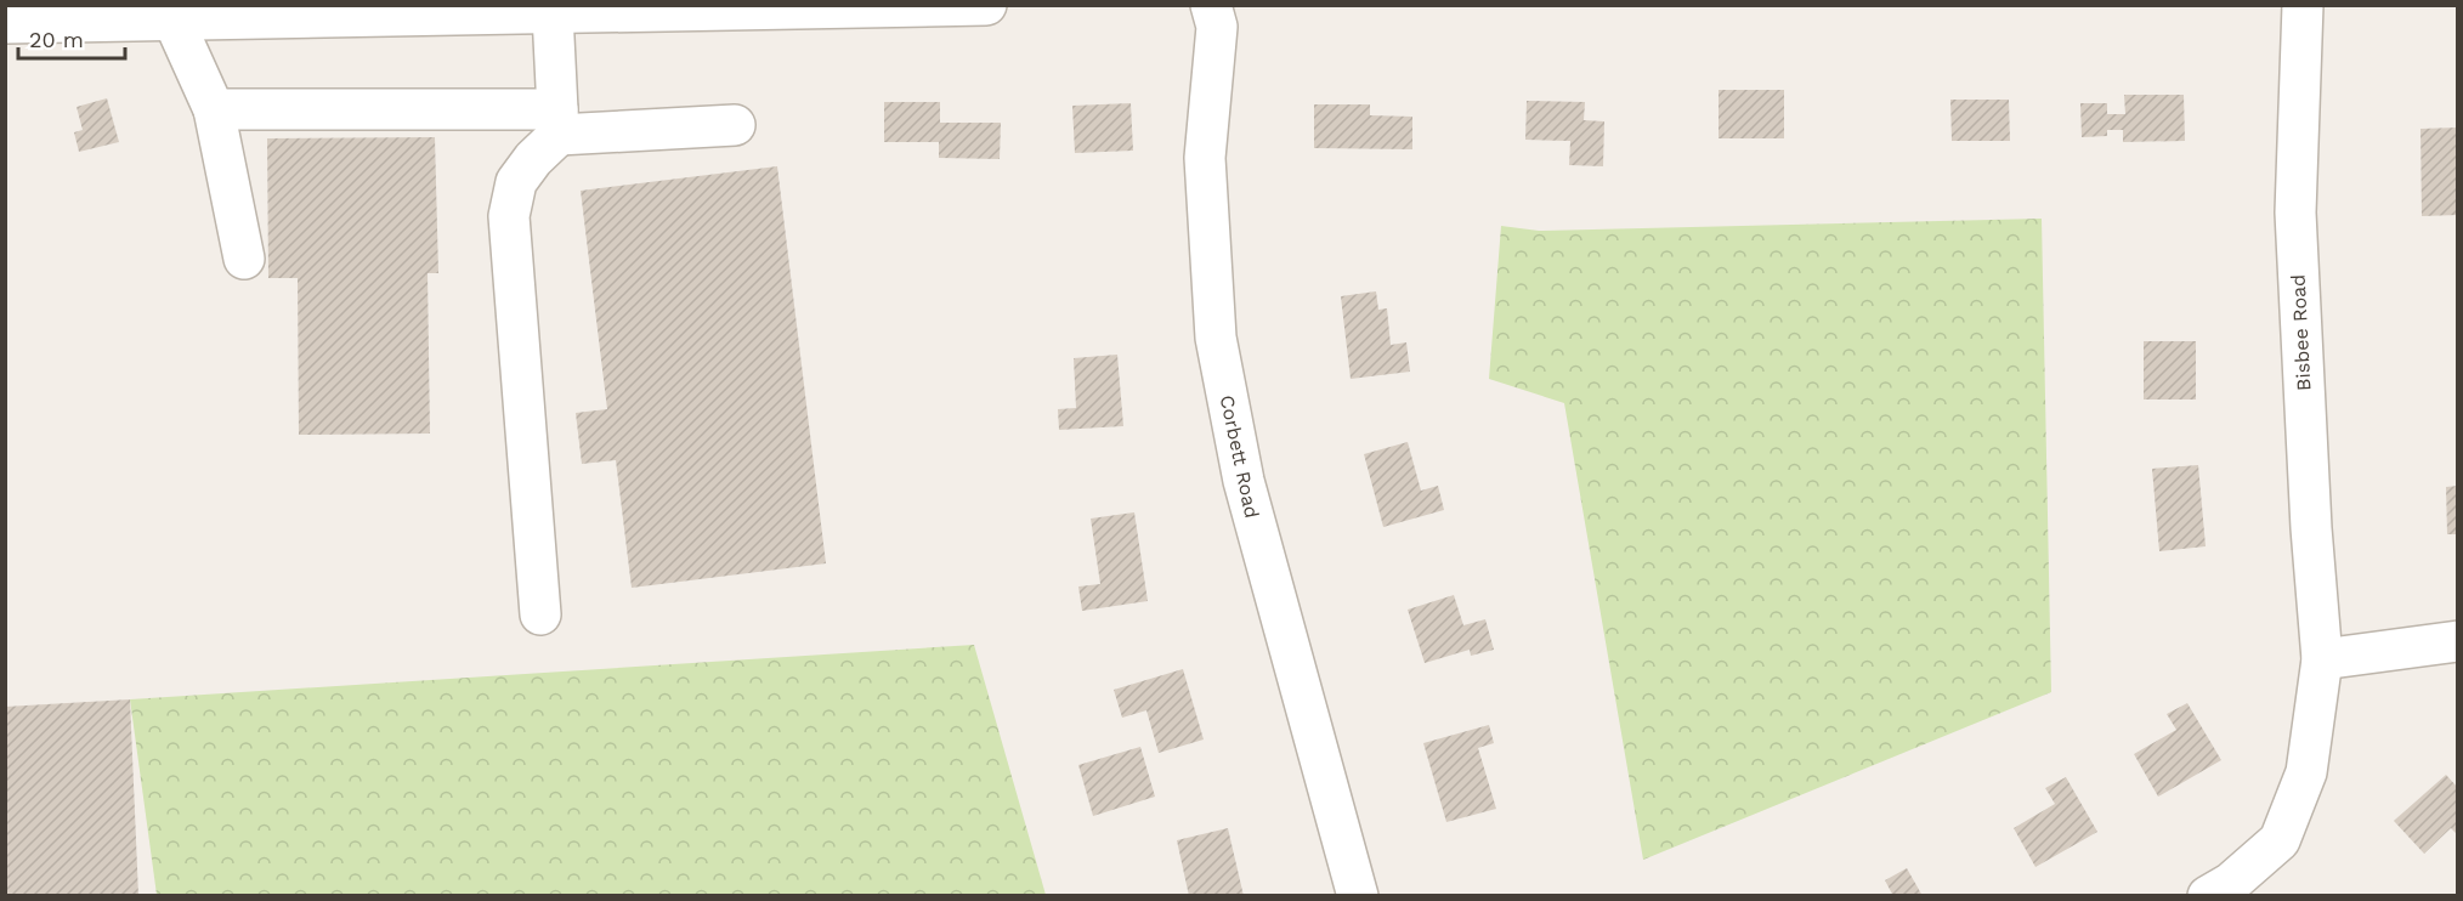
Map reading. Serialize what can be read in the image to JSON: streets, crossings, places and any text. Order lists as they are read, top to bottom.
{
  "streets": {
    "street": ["Bisbee Road", "Corbett Road"]
  },
  "scale_bar": "20 m"
}
